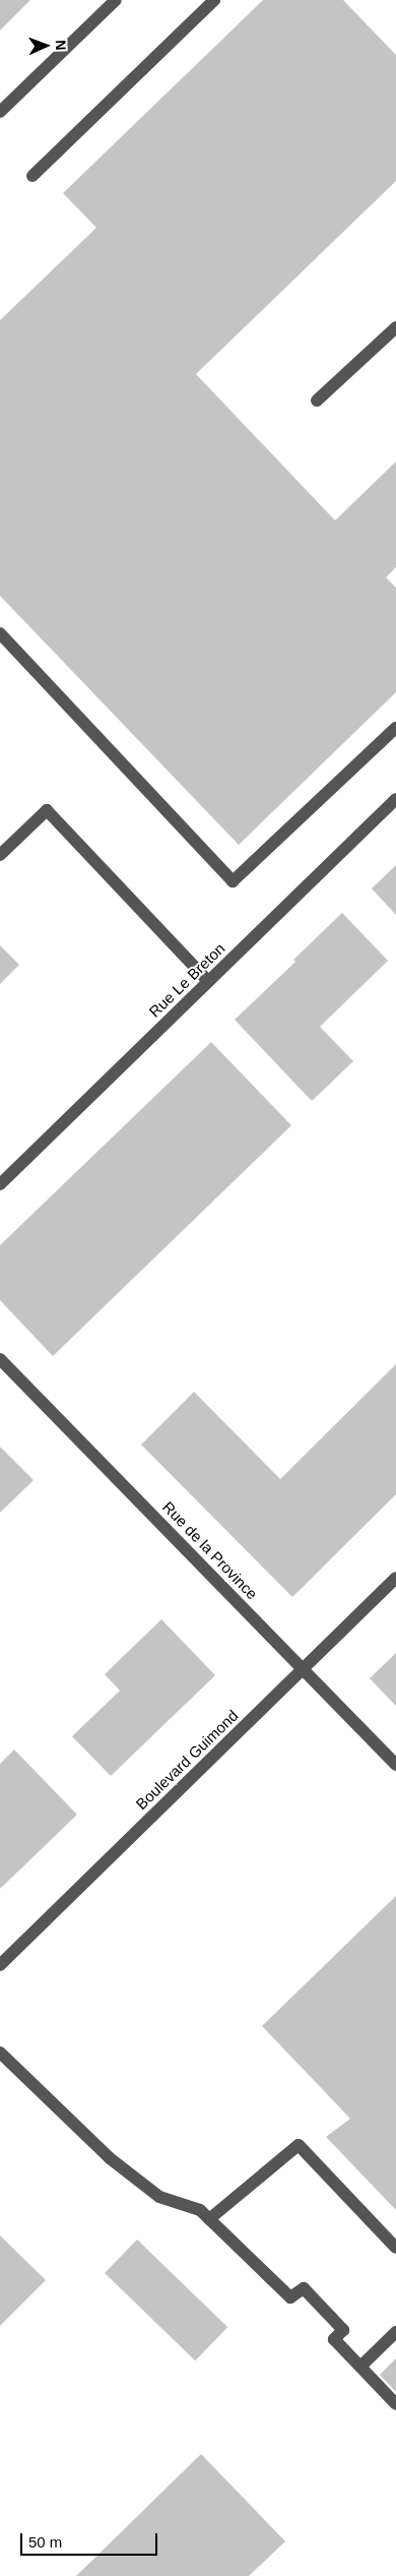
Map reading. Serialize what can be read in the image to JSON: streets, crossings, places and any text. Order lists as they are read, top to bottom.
{
  "streets": {
    "street": ["Rue Le Breton", "Rue de la Province", "Boulevard Guimond"]
  },
  "crossings": [
    ["Rue de la Province", "Boulevard Guimond"]
  ],
  "scale_bar": "50 m",
  "north": "right"
}
